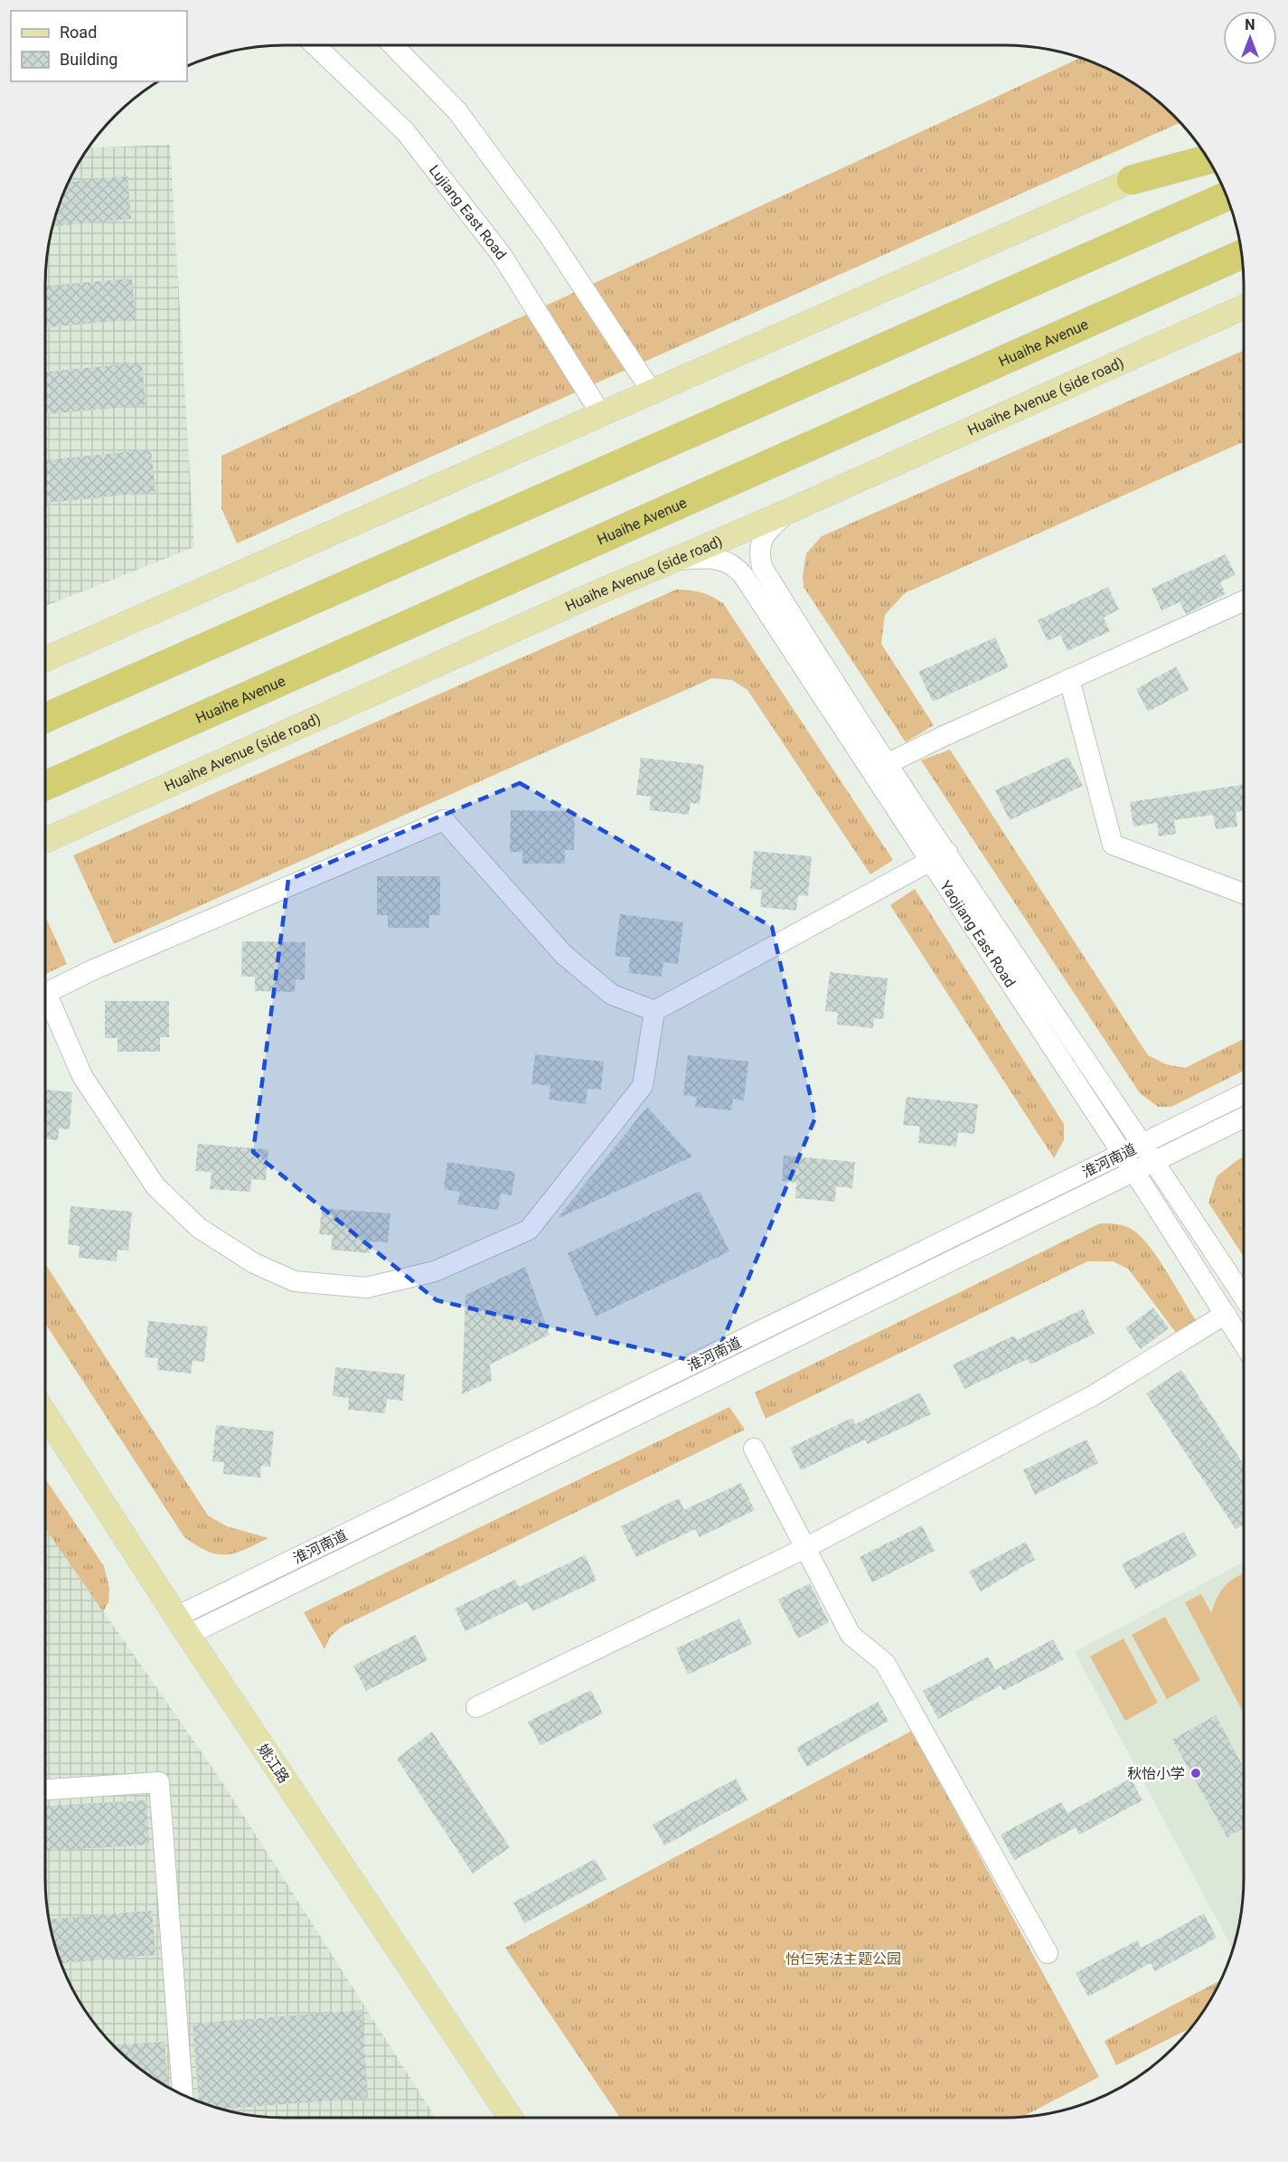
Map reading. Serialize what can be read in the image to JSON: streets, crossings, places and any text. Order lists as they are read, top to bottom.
{
  "streets": {
    "highway": ["Huaihe Avenue"],
    "main road": ["Huaihe Avenue (side road)", "姚江路"],
    "street": ["Lujiang East Road", "Yaojiang East Road", "淮河南道"]
  },
  "crossings": [
    ["Huaihe Avenue (side road)", "Yaojiang East Road"],
    ["Yaojiang East Road", "淮河南道"],
    ["淮河南道", "姚江路"]
  ],
  "parks": ["怡仁宪法主题公园"],
  "places": ["秋怡小学"],
  "legend": ["Road", "Building"],
  "north": "top"
}
